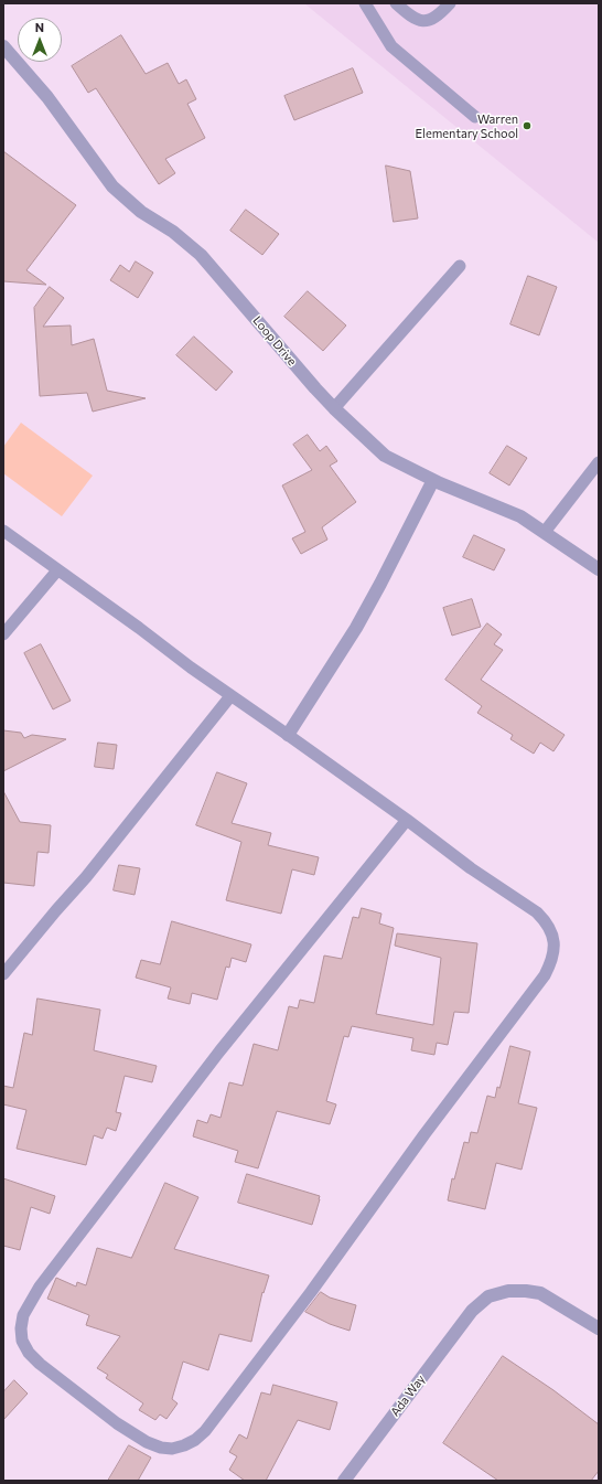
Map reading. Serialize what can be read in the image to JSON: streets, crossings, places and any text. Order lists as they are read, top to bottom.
{
  "streets": {
    "street": ["Loop Drive", "Ada Way"]
  },
  "places": ["Warren Elementary School"],
  "north": "top"
}
